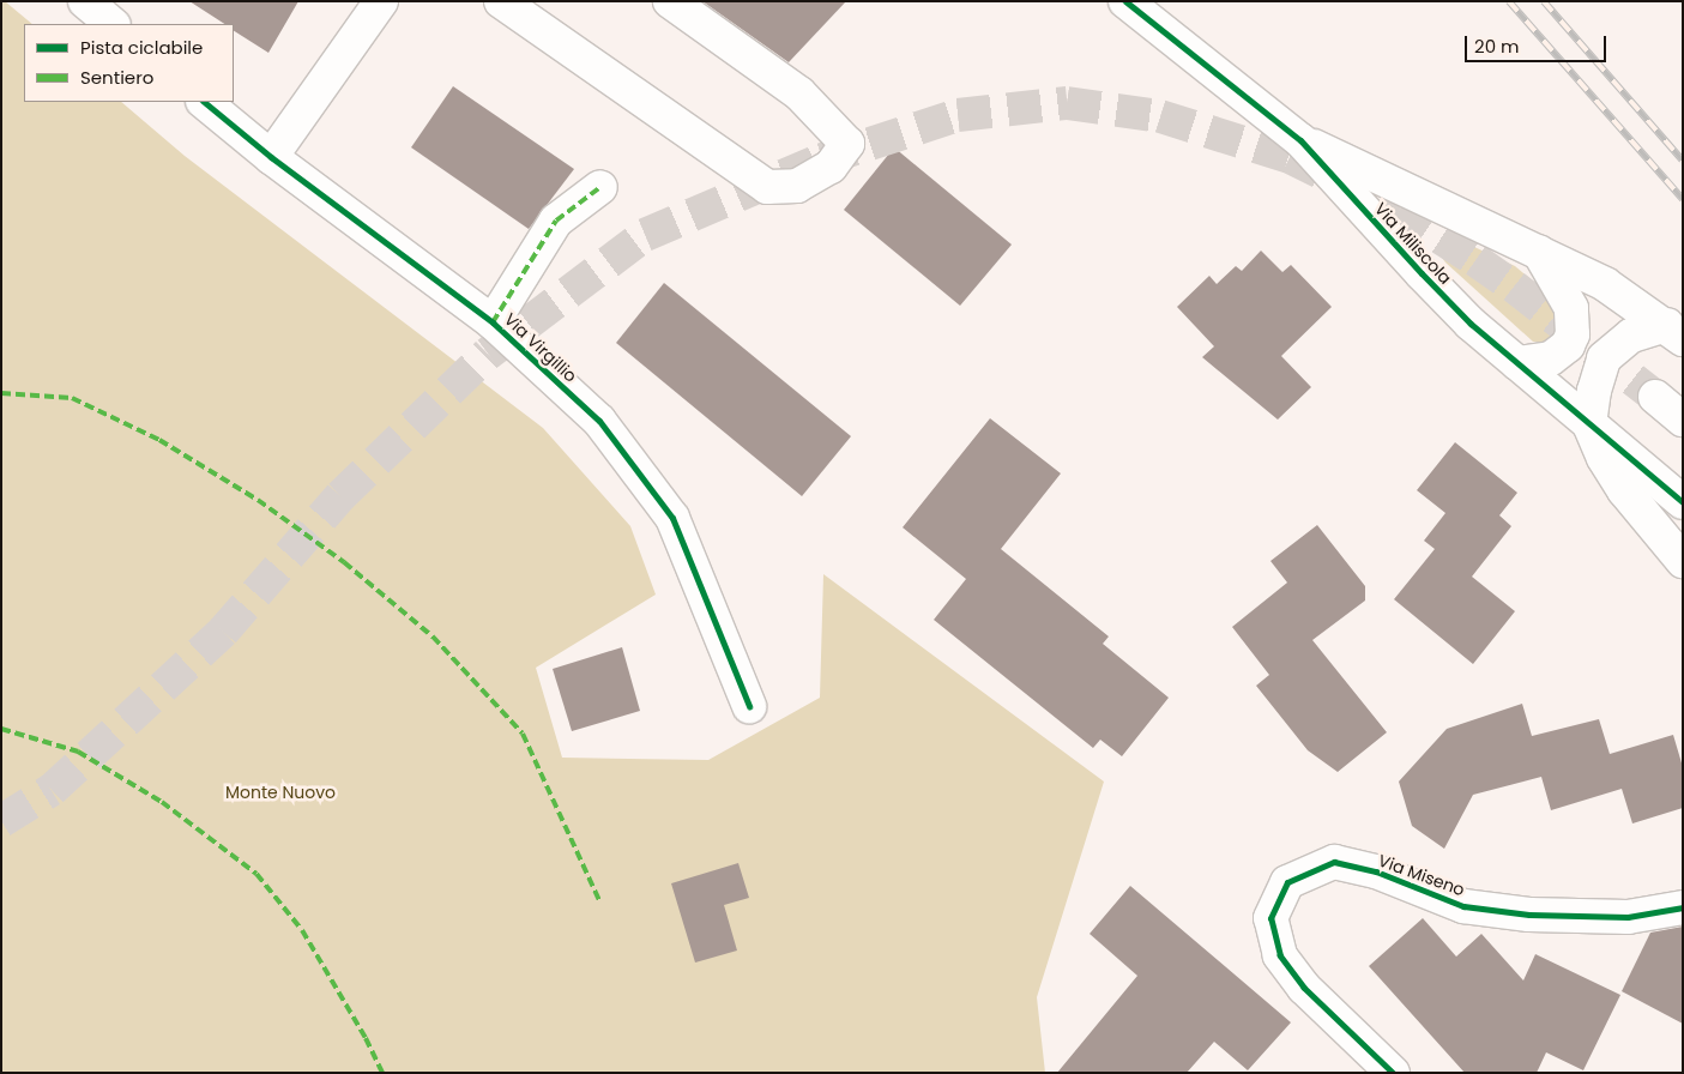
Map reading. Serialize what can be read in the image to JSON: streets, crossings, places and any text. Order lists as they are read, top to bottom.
{
  "streets": {
    "street": ["Via Miliscola", "Via Virgillio", "Via Miseno"]
  },
  "parks": ["Monte Nuovo"],
  "legend": ["Pista ciclabile", "Sentiero"],
  "scale_bar": "20 m"
}
